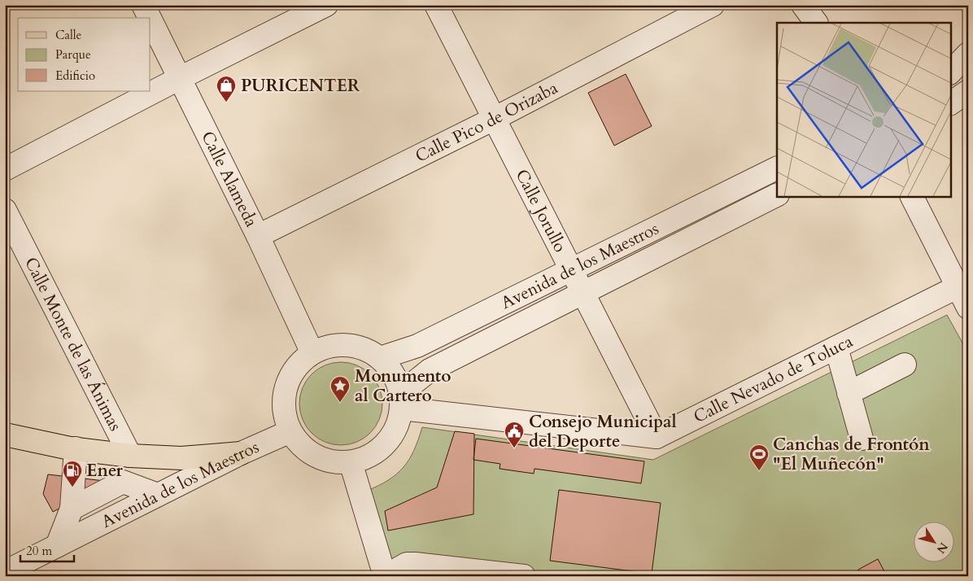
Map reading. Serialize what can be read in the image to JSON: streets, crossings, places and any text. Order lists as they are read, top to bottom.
{
  "streets": {
    "street": [
      "Calle Pico de Orizaba",
      "Calle Alameda",
      "Calle Jorullo",
      "Avenida de los Maestros",
      "Calle Monte de las Ánimas",
      "Calle Nevado de Toluca"
    ]
  },
  "crossings": [
    ["Calle Pico de Orizaba", "Calle Alameda"],
    ["Calle Pico de Orizaba", "Calle Jorullo"],
    ["Calle Alameda", "Avenida de los Maestros"],
    ["Calle Jorullo", "Avenida de los Maestros"],
    ["Calle Jorullo", "Calle Nevado de Toluca"]
  ],
  "places": {
    "shop": ["PURICENTER"],
    "place": ["Monumento al Cartero"],
    "public building": ["Consejo Municipal del Deporte"],
    "sports": ["Canchas de Frontón \"El Muñecón\""],
    "fuel station": ["Ener"]
  },
  "legend": ["Calle", "Parque", "Edificio"],
  "scale_bar": "20 m",
  "north": "bottom right"
}
